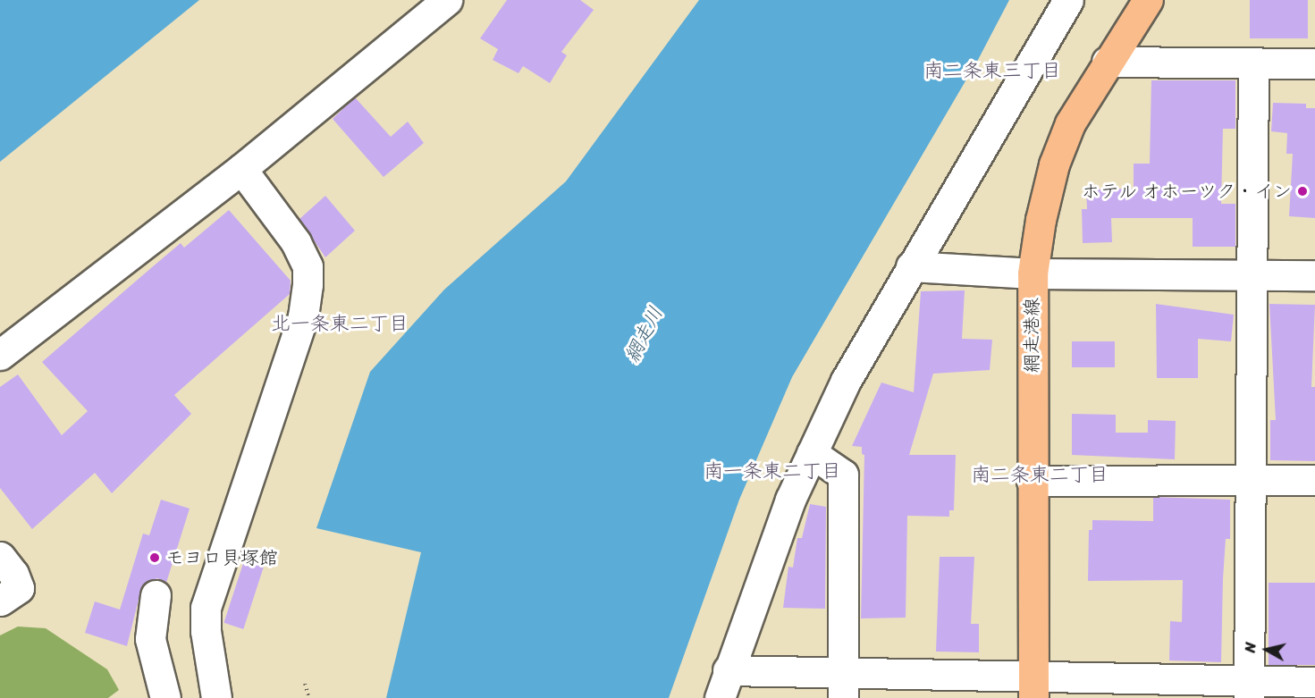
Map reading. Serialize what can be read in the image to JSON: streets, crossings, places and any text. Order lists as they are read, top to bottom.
{
  "streets": {
    "main road": ["網走港線"]
  },
  "districts": [
    "南二条東三丁目",
    "北一条東二丁目",
    "南一条東二丁目",
    "南二条東二丁目"
  ],
  "water": ["網走川"],
  "places": ["ホテル オホーツク・イン", "モヨロ貝塚館"],
  "north": "left"
}
